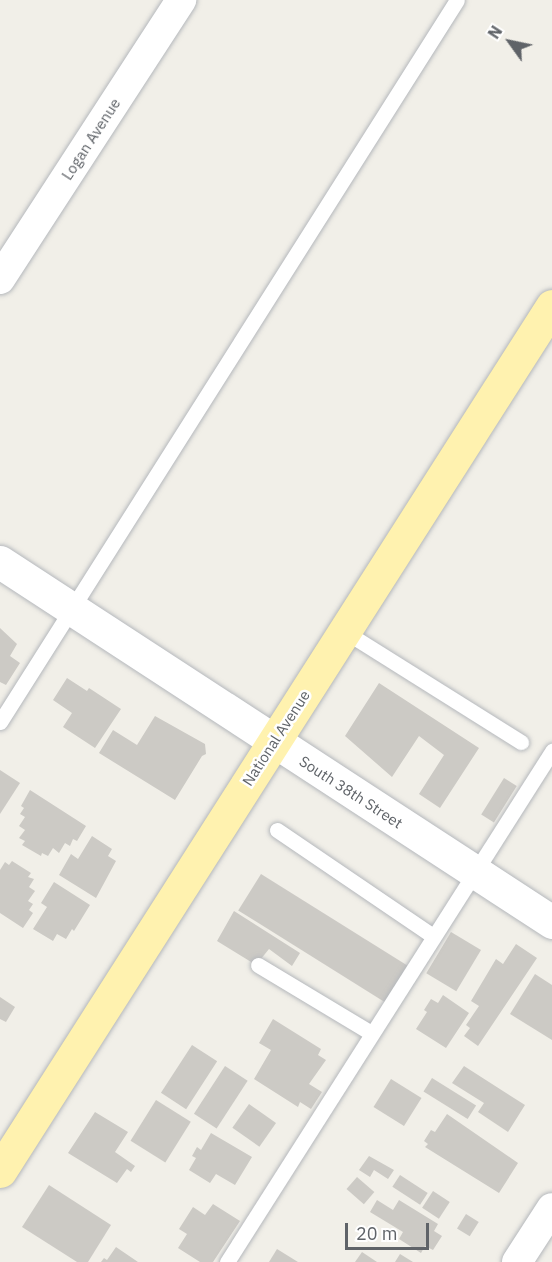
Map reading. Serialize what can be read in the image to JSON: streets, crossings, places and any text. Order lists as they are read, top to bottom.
{
  "streets": {
    "main road": ["National Avenue"],
    "street": ["Logan Avenue", "South 38th Street"]
  },
  "crossings": [
    ["National Avenue", "South 38th Street"]
  ],
  "scale_bar": "20 m",
  "north": "top left"
}
